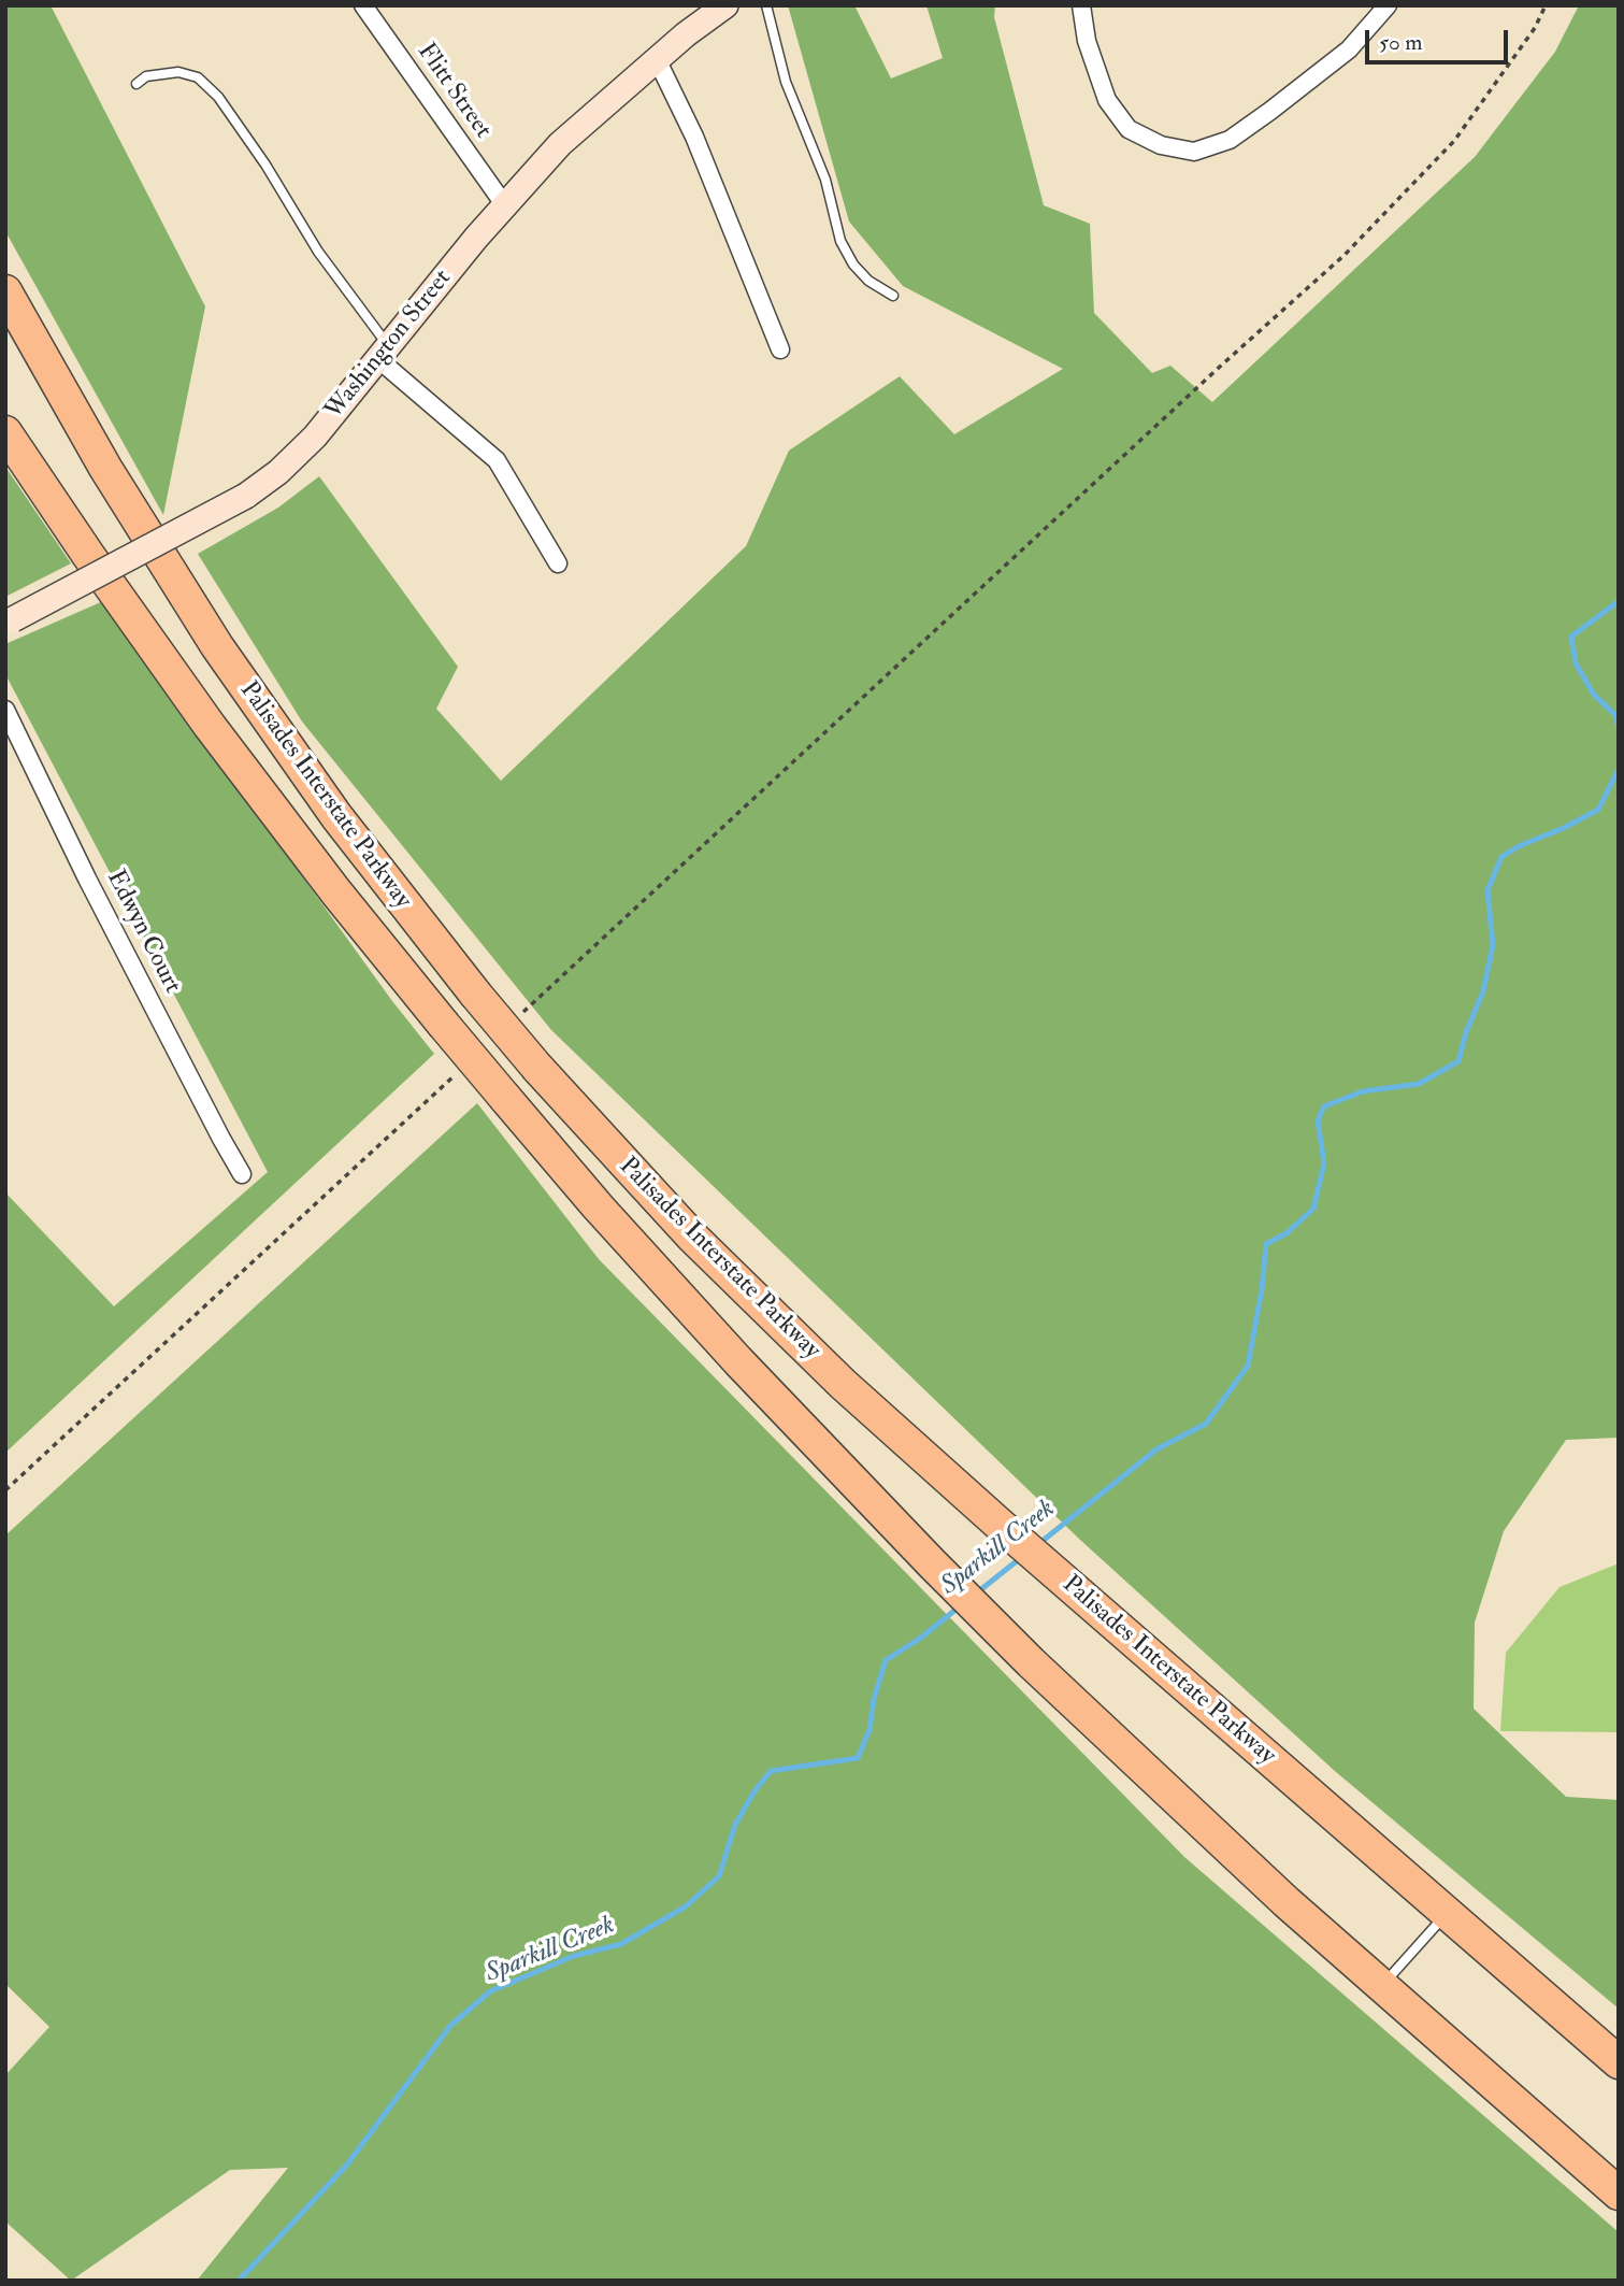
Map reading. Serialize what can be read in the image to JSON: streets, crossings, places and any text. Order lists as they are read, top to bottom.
{
  "streets": {
    "highway": ["Palisades Interstate Parkway"],
    "main road": ["Washington Street"],
    "street": ["Flitt Street", "Edwyn Court"]
  },
  "crossings": [
    ["Flitt Street", "Washington Street"]
  ],
  "water": ["Sparkill Creek"],
  "scale_bar": "50 m"
}
